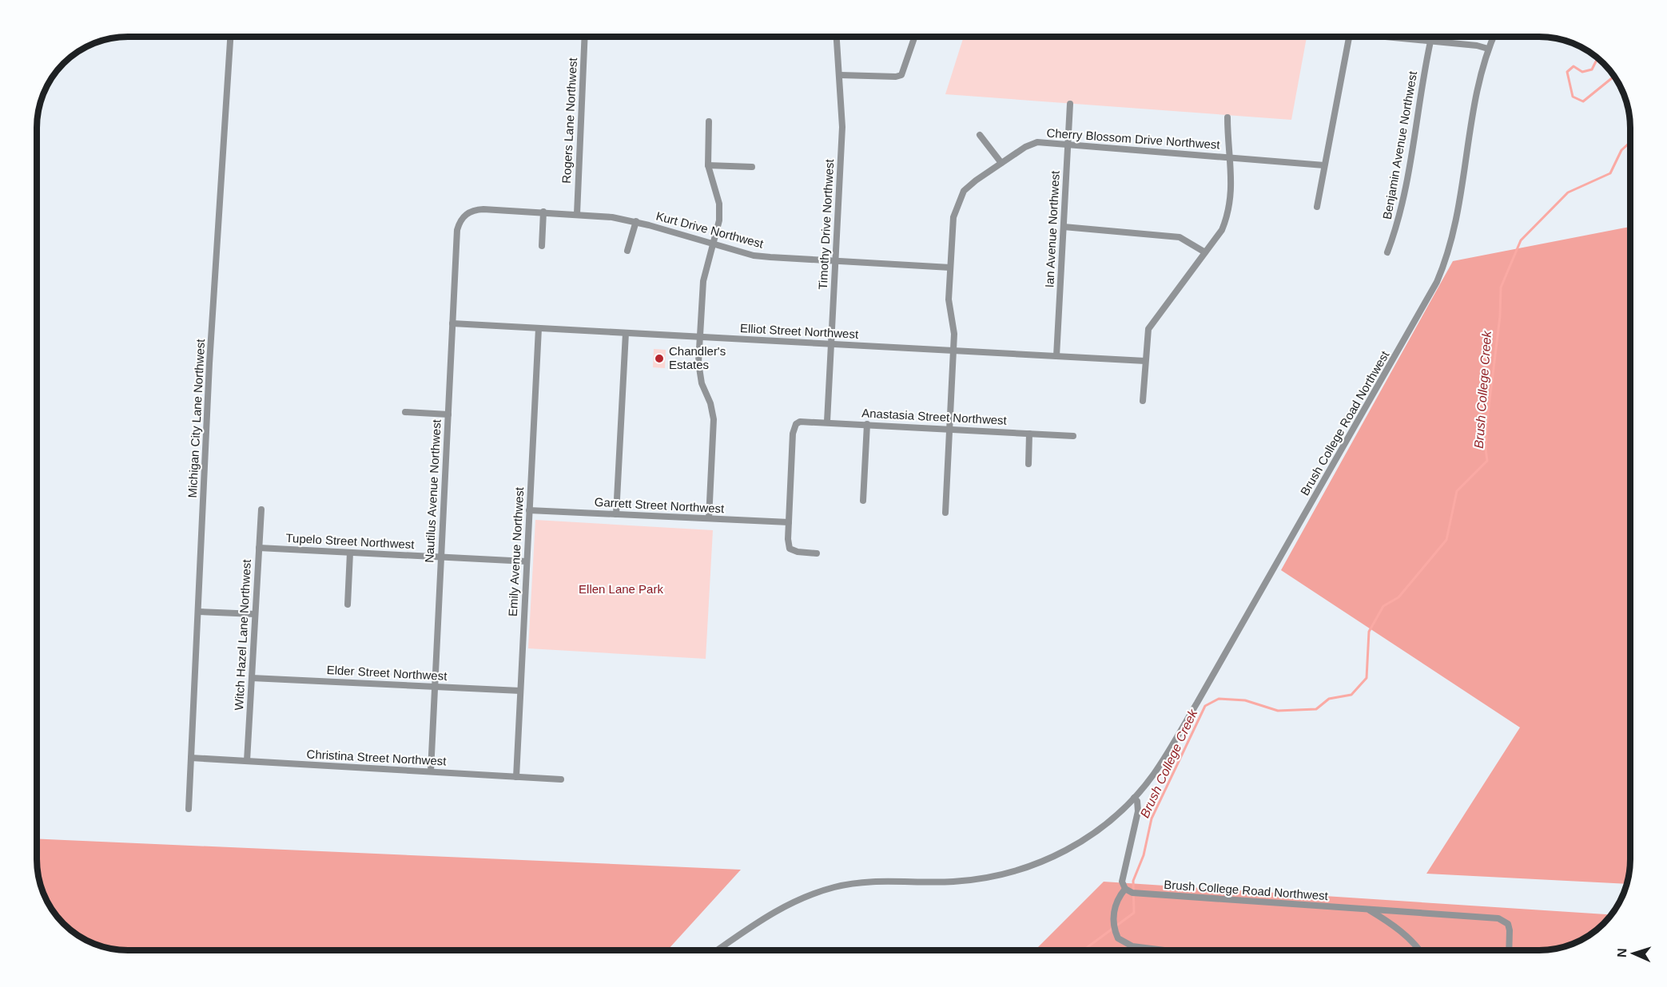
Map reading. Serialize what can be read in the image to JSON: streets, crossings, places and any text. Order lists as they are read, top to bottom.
{
  "streets": {
    "street": [
      "Rogers Lane Northwest",
      "Cherry Blossom Drive Northwest",
      "Benjamin Avenue Northwest",
      "Timothy Drive Northwest",
      "Ian Avenue Northwest",
      "Kurt Drive Northwest",
      "Elliot Street Northwest",
      "Anastasia Street Northwest",
      "Michigan City Lane Northwest",
      "Brush College Road Northwest",
      "Nautilus Avenue Northwest",
      "Garrett Street Northwest",
      "Tupelo Street Northwest",
      "Emily Avenue Northwest",
      "Witch Hazel Lane Northwest",
      "Elder Street Northwest",
      "Christina Street Northwest"
    ]
  },
  "crossings": [
    ["Rogers Lane Northwest", "Kurt Drive Northwest"],
    ["Cherry Blossom Drive Northwest", "Ian Avenue Northwest"],
    ["Cherry Blossom Drive Northwest", "Kurt Drive Northwest"],
    ["Cherry Blossom Drive Northwest", "Elliot Street Northwest"],
    ["Cherry Blossom Drive Northwest", "Anastasia Street Northwest"],
    ["Timothy Drive Northwest", "Kurt Drive Northwest"],
    ["Timothy Drive Northwest", "Elliot Street Northwest"],
    ["Timothy Drive Northwest", "Anastasia Street Northwest"],
    ["Ian Avenue Northwest", "Elliot Street Northwest"],
    ["Kurt Drive Northwest", "Nautilus Avenue Northwest"],
    ["Elliot Street Northwest", "Nautilus Avenue Northwest"],
    ["Elliot Street Northwest", "Emily Avenue Northwest"],
    ["Anastasia Street Northwest", "Garrett Street Northwest"],
    ["Michigan City Lane Northwest", "Christina Street Northwest"],
    ["Nautilus Avenue Northwest", "Tupelo Street Northwest"],
    ["Nautilus Avenue Northwest", "Elder Street Northwest"],
    ["Nautilus Avenue Northwest", "Christina Street Northwest"],
    ["Garrett Street Northwest", "Emily Avenue Northwest"],
    ["Tupelo Street Northwest", "Emily Avenue Northwest"],
    ["Tupelo Street Northwest", "Witch Hazel Lane Northwest"],
    ["Emily Avenue Northwest", "Elder Street Northwest"],
    ["Emily Avenue Northwest", "Christina Street Northwest"],
    ["Witch Hazel Lane Northwest", "Elder Street Northwest"],
    ["Witch Hazel Lane Northwest", "Christina Street Northwest"]
  ],
  "water": ["Brush College Creek"],
  "parks": ["Ellen Lane Park"],
  "places": ["Chandler's Estates"],
  "north": "left"
}
